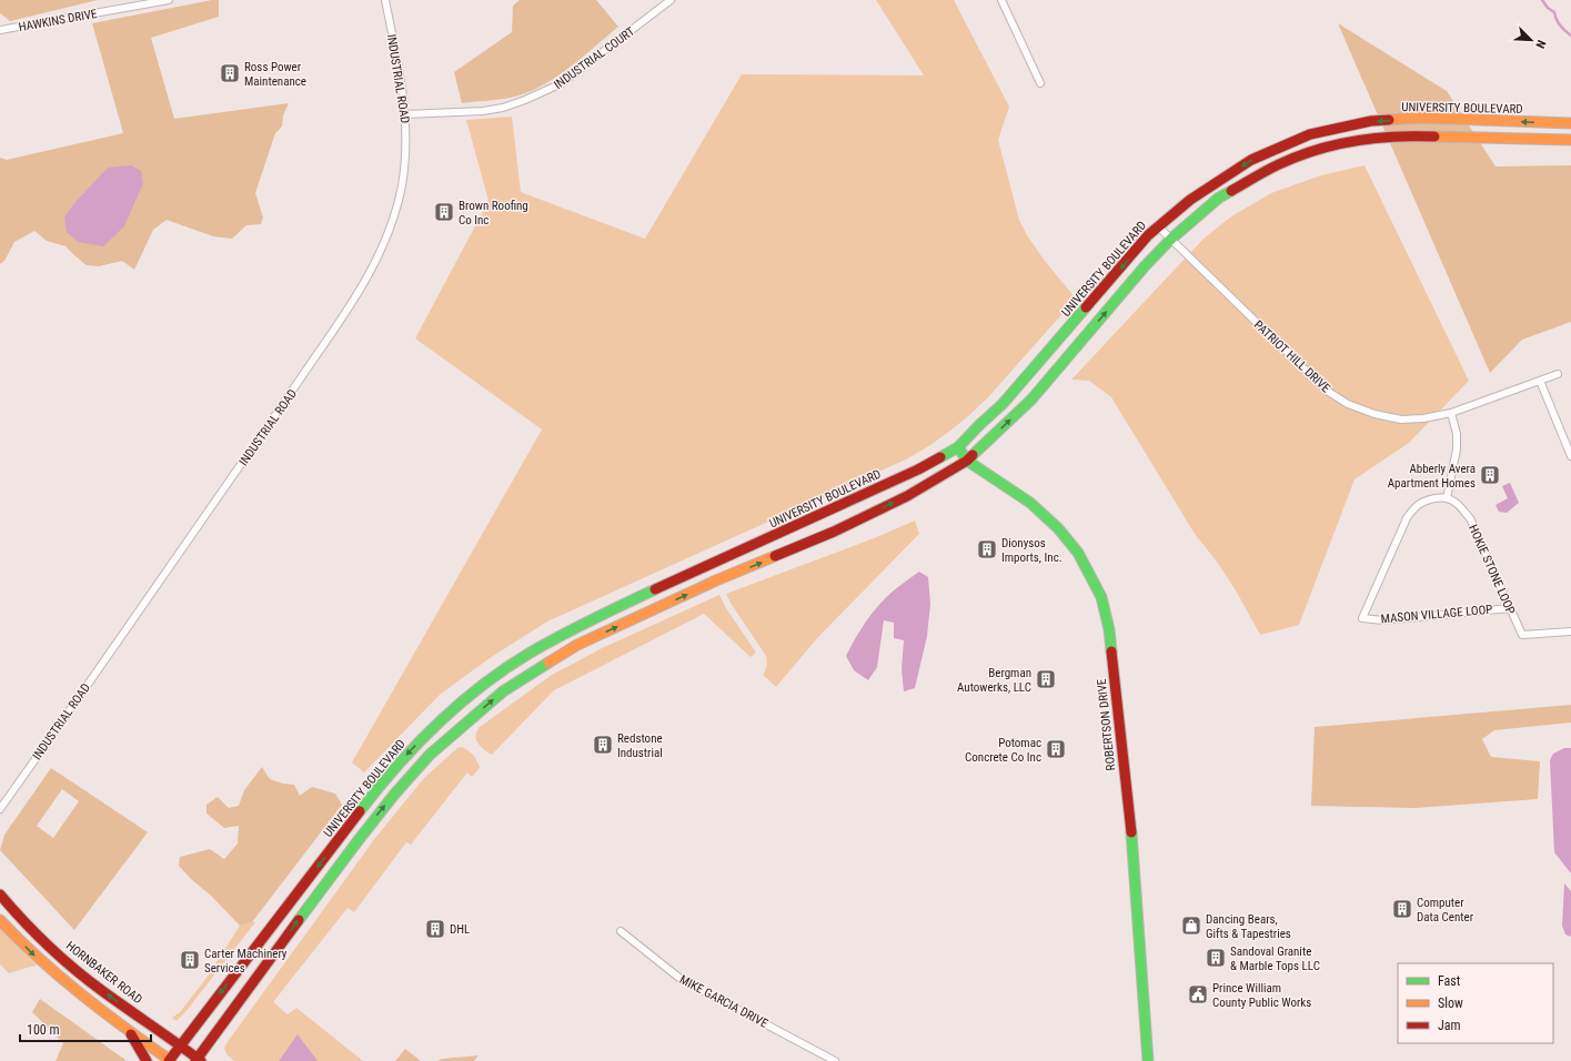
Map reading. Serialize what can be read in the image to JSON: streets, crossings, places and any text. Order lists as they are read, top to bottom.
{
  "streets": {
    "main road": ["UNIVERSITY BOULEVARD", "ROBERTSON DRIVE", "HORNBAKER ROAD"],
    "street": [
      "HAWKINS DRIVE",
      "INDUSTRIAL COURT",
      "INDUSTRIAL ROAD",
      "PATRIOT HILL DRIVE",
      "HOKIE STONE LOOP",
      "MASON VILLAGE LOOP",
      "MIKE GARCIA DRIVE"
    ]
  },
  "crossings": [
    ["INDUSTRIAL COURT", "INDUSTRIAL ROAD"],
    ["UNIVERSITY BOULEVARD", "PATRIOT HILL DRIVE"],
    ["UNIVERSITY BOULEVARD", "ROBERTSON DRIVE"],
    ["UNIVERSITY BOULEVARD", "HORNBAKER ROAD"],
    ["HOKIE STONE LOOP", "MASON VILLAGE LOOP"]
  ],
  "places": {
    "building": [
      "Ross Power Maintenance",
      "Brown Roofing Co Inc",
      "Abberly Avera Apartment Homes",
      "Dionysos Imports, Inc.",
      "Bergman Autowerks, LLC",
      "Redstone Industrial",
      "Potomac Concrete Co Inc",
      "Computer Data Center",
      "DHL",
      "Sandoval Granite & Marble Tops LLC",
      "Carter Machinery Services"
    ],
    "shop": ["Dancing Bears, Gifts & Tapestries"],
    "public building": ["Prince William County Public Works"]
  },
  "legend": ["Fast", "Slow", "Jam"],
  "scale_bar": "100 m",
  "north": "bottom right"
}
